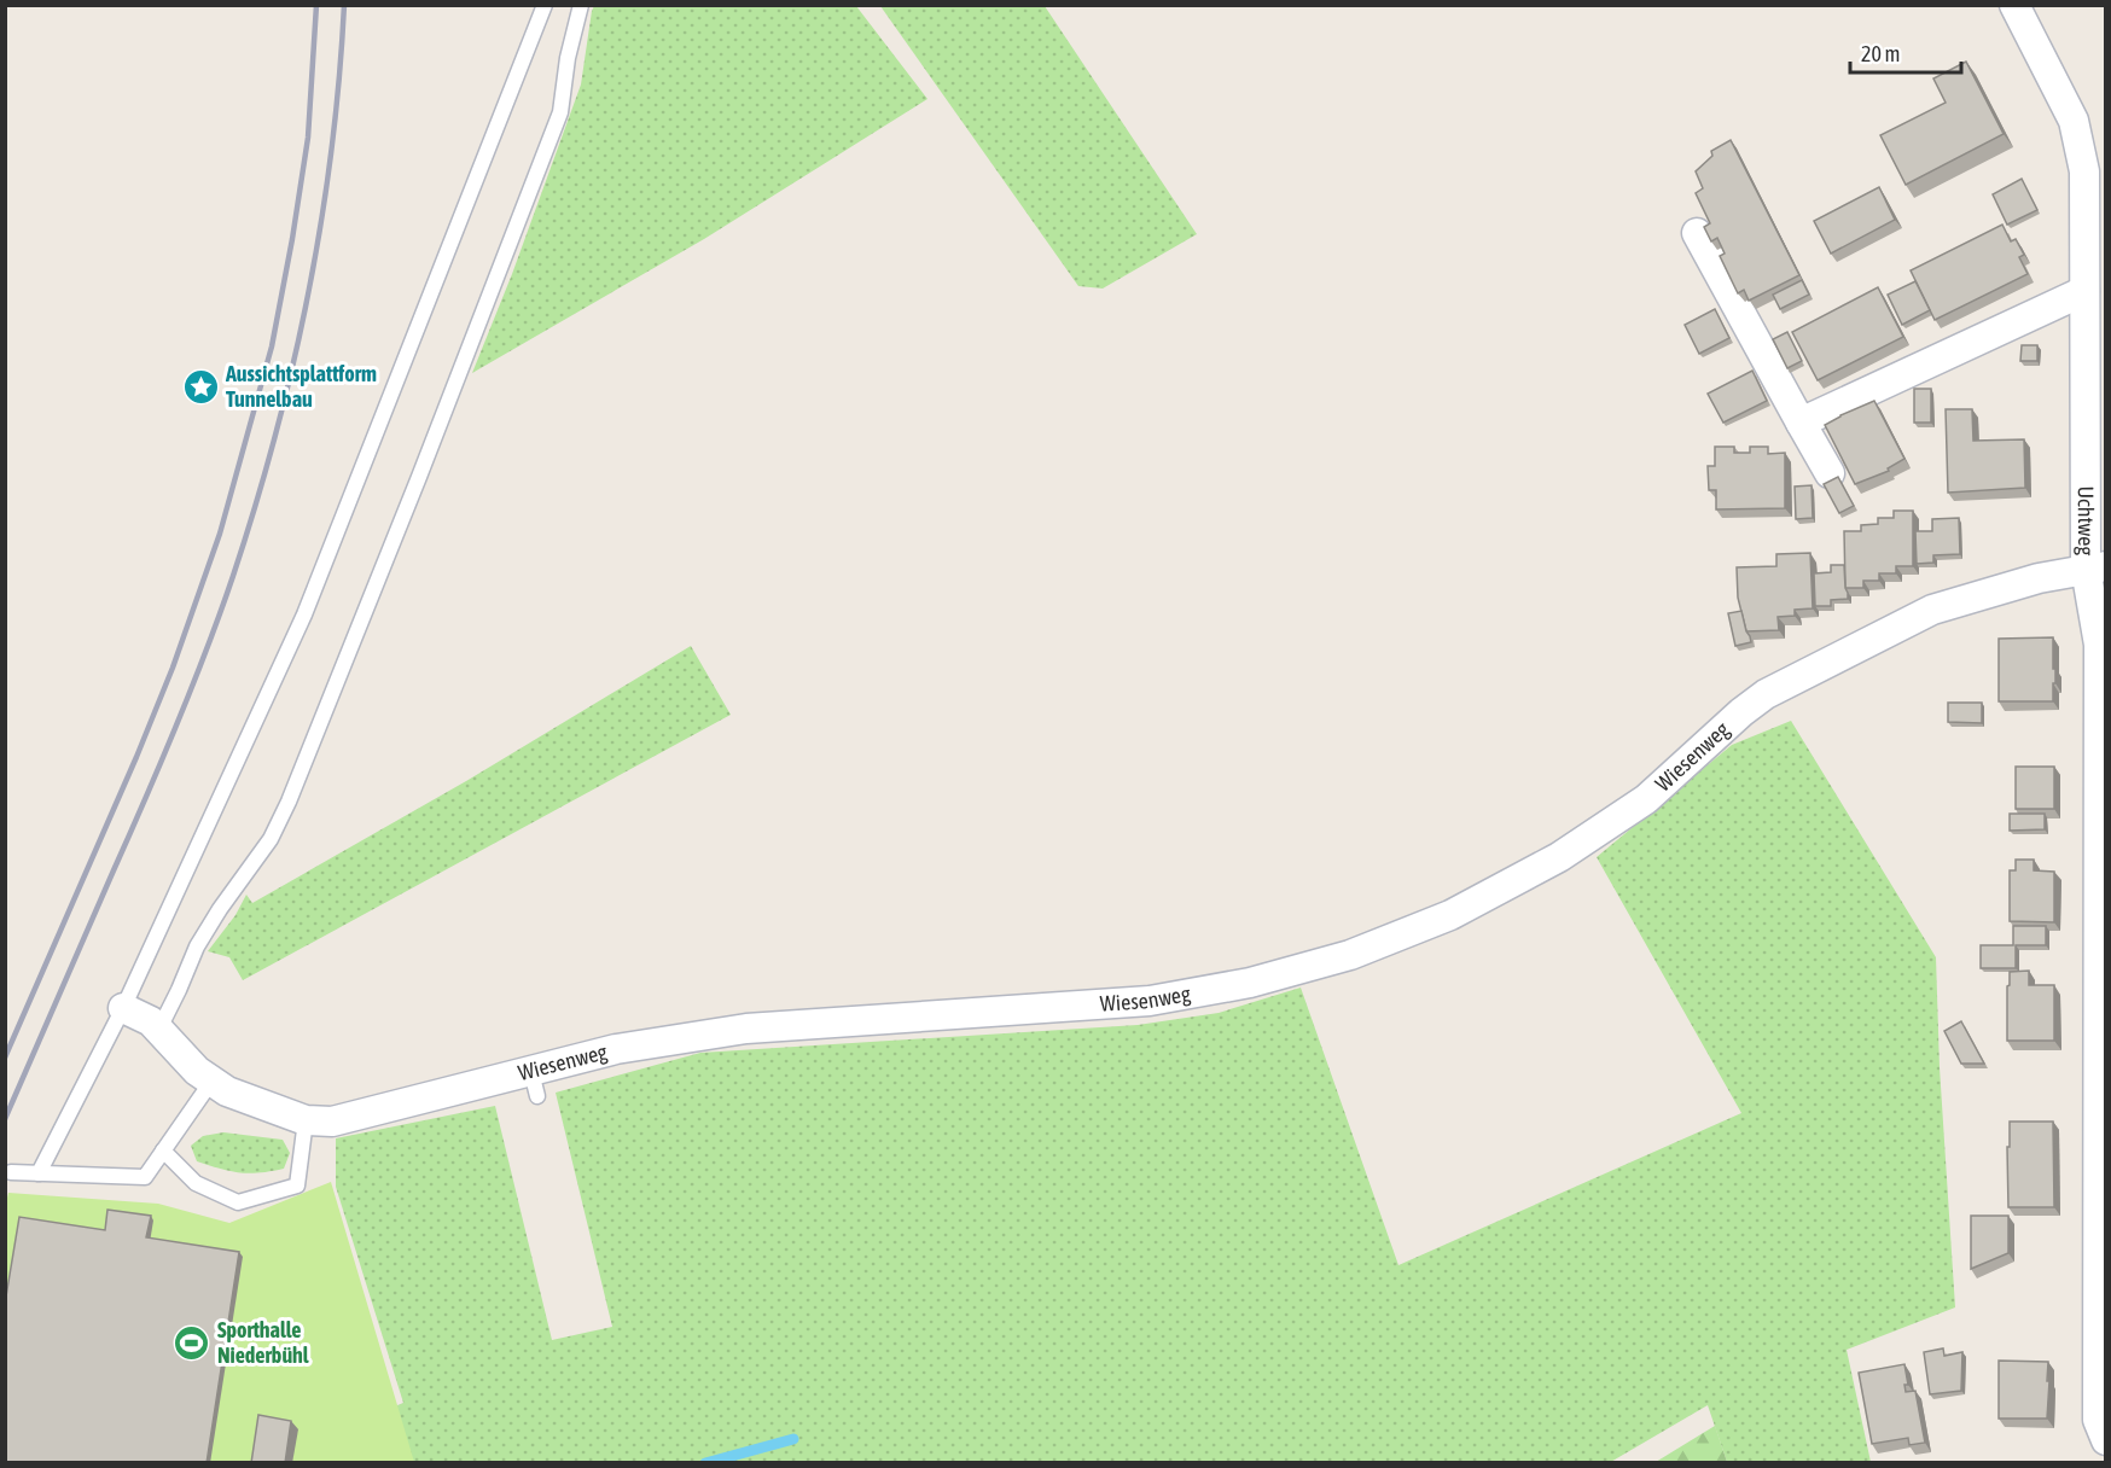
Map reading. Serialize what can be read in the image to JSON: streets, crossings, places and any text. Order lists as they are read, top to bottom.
{
  "streets": {
    "street": ["Uchtweg", "Wiesenweg"]
  },
  "crossings": [
    ["Uchtweg", "Wiesenweg"]
  ],
  "places": {
    "place": ["Aussichtsplattform Tunnelbau"],
    "sports": ["Sporthalle Niederbühl"]
  },
  "scale_bar": "20 m"
}
